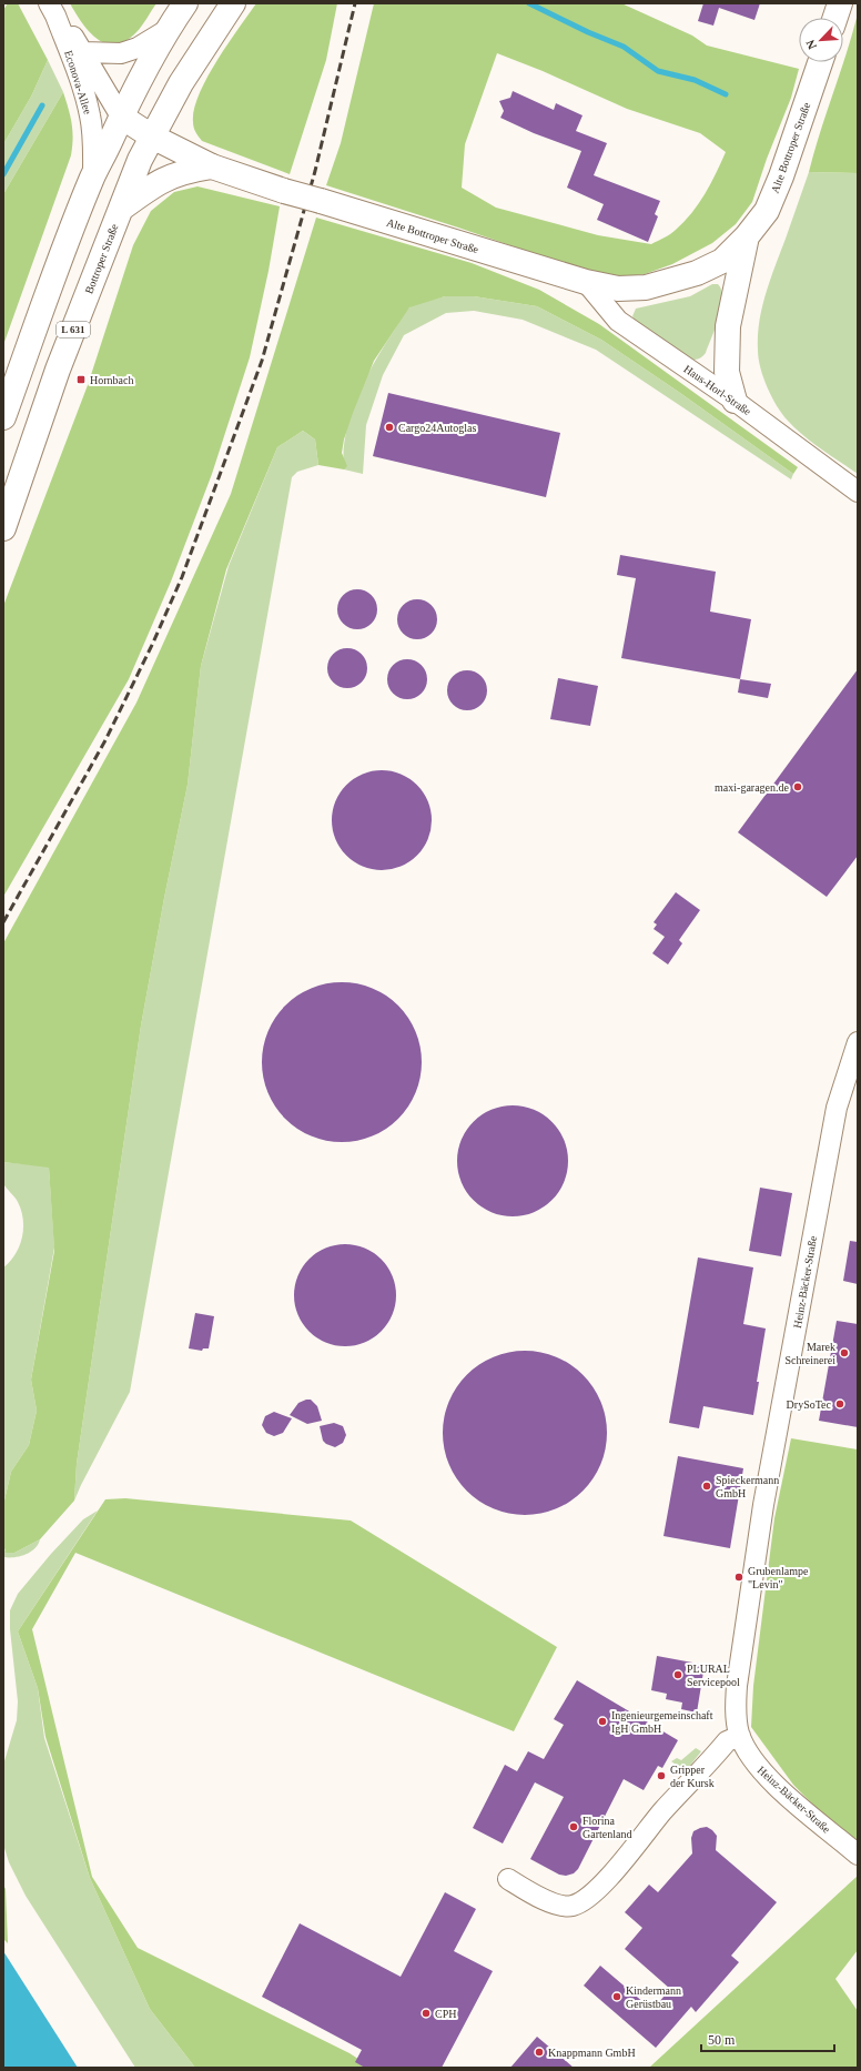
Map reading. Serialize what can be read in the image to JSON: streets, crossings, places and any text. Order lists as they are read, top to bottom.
{
  "streets": {
    "main road": ["Alte Bottroper Straße", "Bottroper Straße", "L 631"],
    "street": ["Econova-Allee", "Haus-Horl-Straße", "Heinz-Bäcker-Straße"]
  },
  "crossings": [
    ["Econova-Allee", "Alte Bottroper Straße"],
    ["Alte Bottroper Straße", "Bottroper Straße"],
    ["Alte Bottroper Straße", "Haus-Horl-Straße"]
  ],
  "places": {
    "transit": ["Hornbach"],
    "other": [
      "Cargo24Autoglas",
      "maxi-garagen.de",
      "Marek Schreinerei",
      "DrySoTec",
      "Spieckermann GmbH",
      "Grubenlampe \"Levin\"",
      "PLURAL Servicepool",
      "Ingenieurgemeinschaft IgH GmbH",
      "Gripper der Kursk",
      "Florina Gartenland",
      "Kindermann Gerüstbau",
      "CPH",
      "Knappmann GmbH"
    ]
  },
  "scale_bar": "50 m",
  "north": "bottom left"
}
